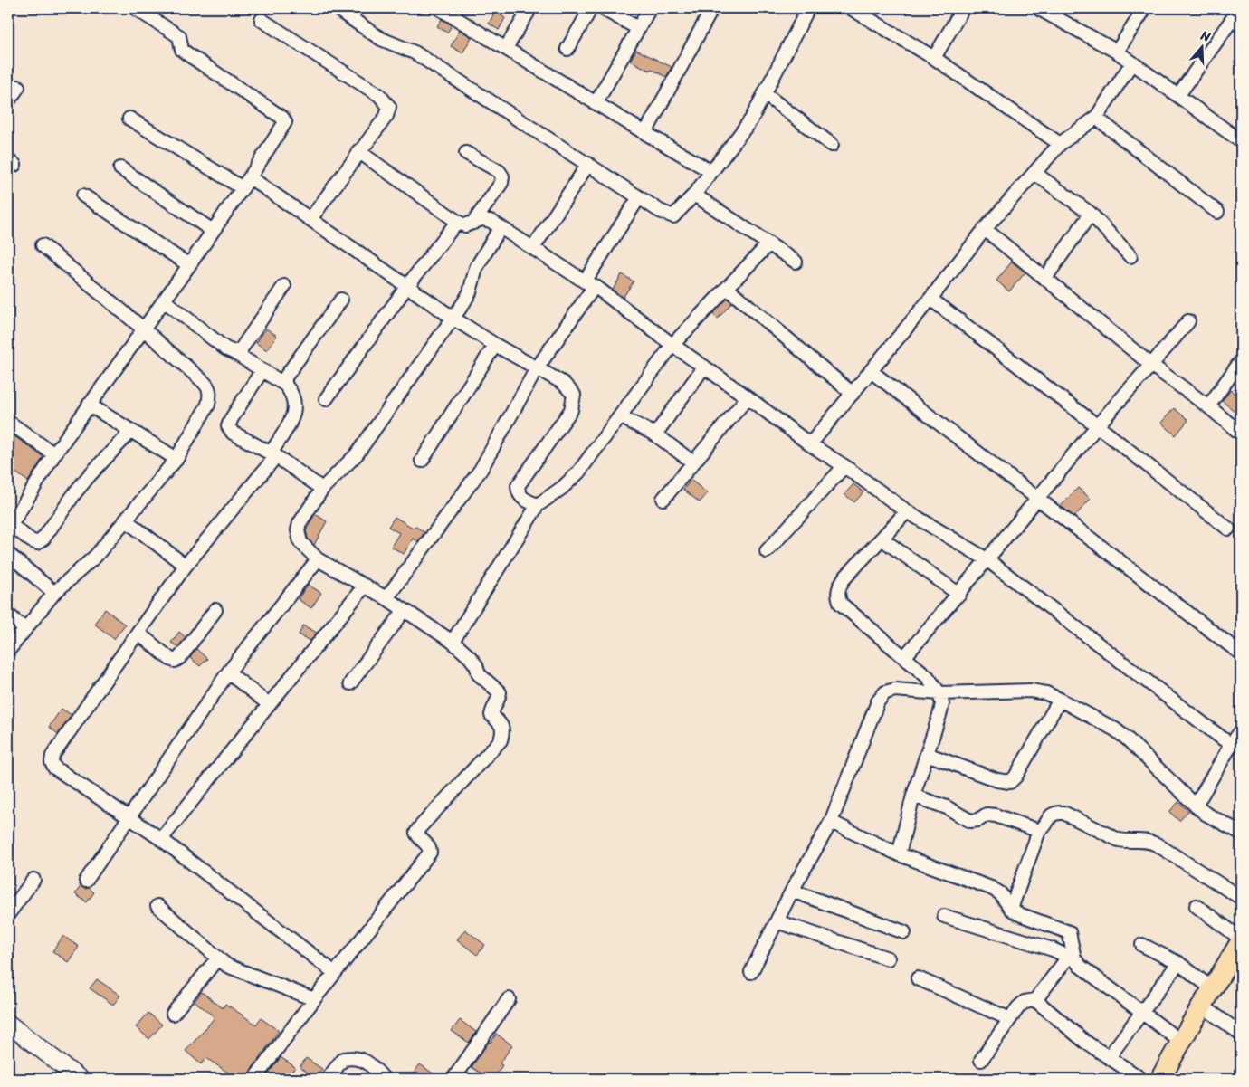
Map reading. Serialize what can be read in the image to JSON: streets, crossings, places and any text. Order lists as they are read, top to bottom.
{
  "north": "top"
}
